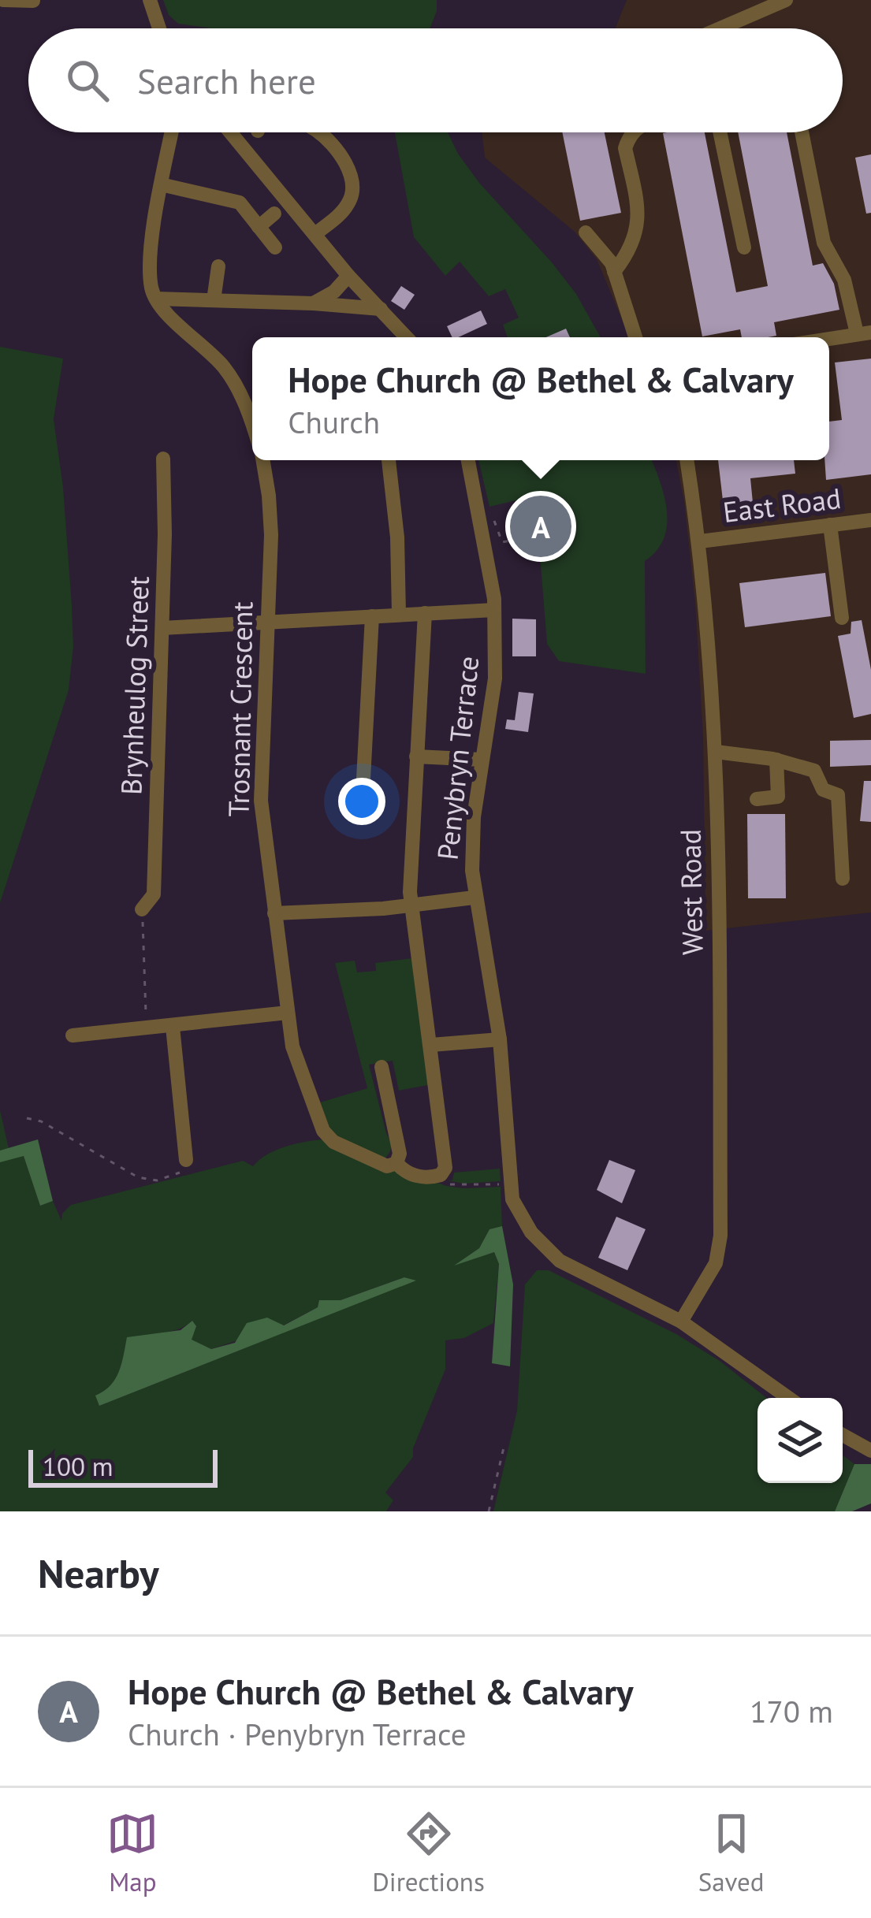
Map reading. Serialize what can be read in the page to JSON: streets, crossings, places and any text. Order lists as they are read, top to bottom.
{
  "streets": {
    "street": [
      "East Road",
      "Brynheulog Street",
      "Trosnant Crescent",
      "Penybryn Terrace",
      "West Road"
    ]
  },
  "crossings": [
    ["East Road", "West Road"],
    ["Penybryn Terrace", "West Road"]
  ],
  "scale_bar": "100 m",
  "page": {
    "search": "Search here",
    "popup": ["Hope Church @ Bethel & Calvary", "Church"],
    "pins": "A",
    "scale": "100 m",
    "heading": "Nearby",
    "list": [
      {
        "mark": "A",
        "name": "Hope Church @ Bethel & Calvary",
        "note": "Church · Penybryn Terrace",
        "value": "170 m"
      }
    ],
    "nav": ["Map", "Directions", "Saved"]
  }
}
